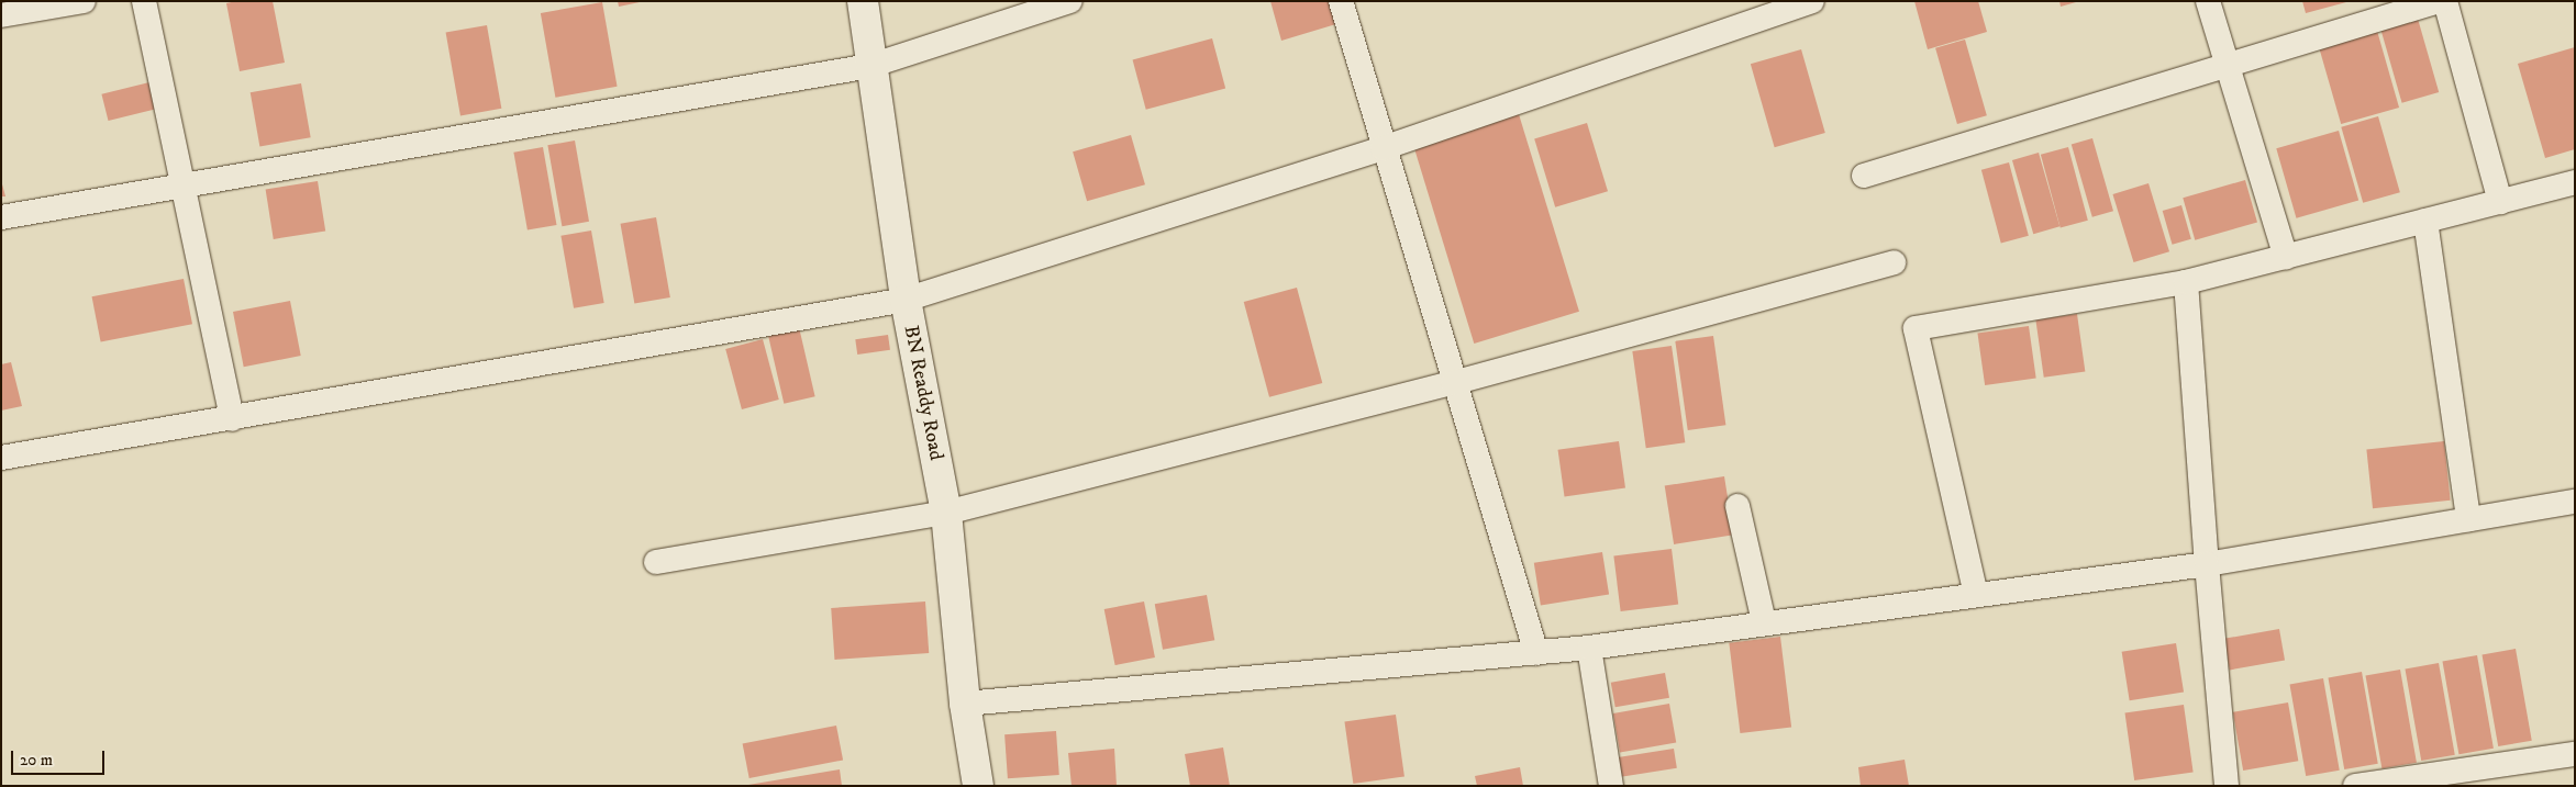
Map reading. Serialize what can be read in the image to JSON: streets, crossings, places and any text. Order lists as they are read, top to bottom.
{
  "streets": {
    "street": ["BN Readdy Road"]
  },
  "scale_bar": "20 m"
}
